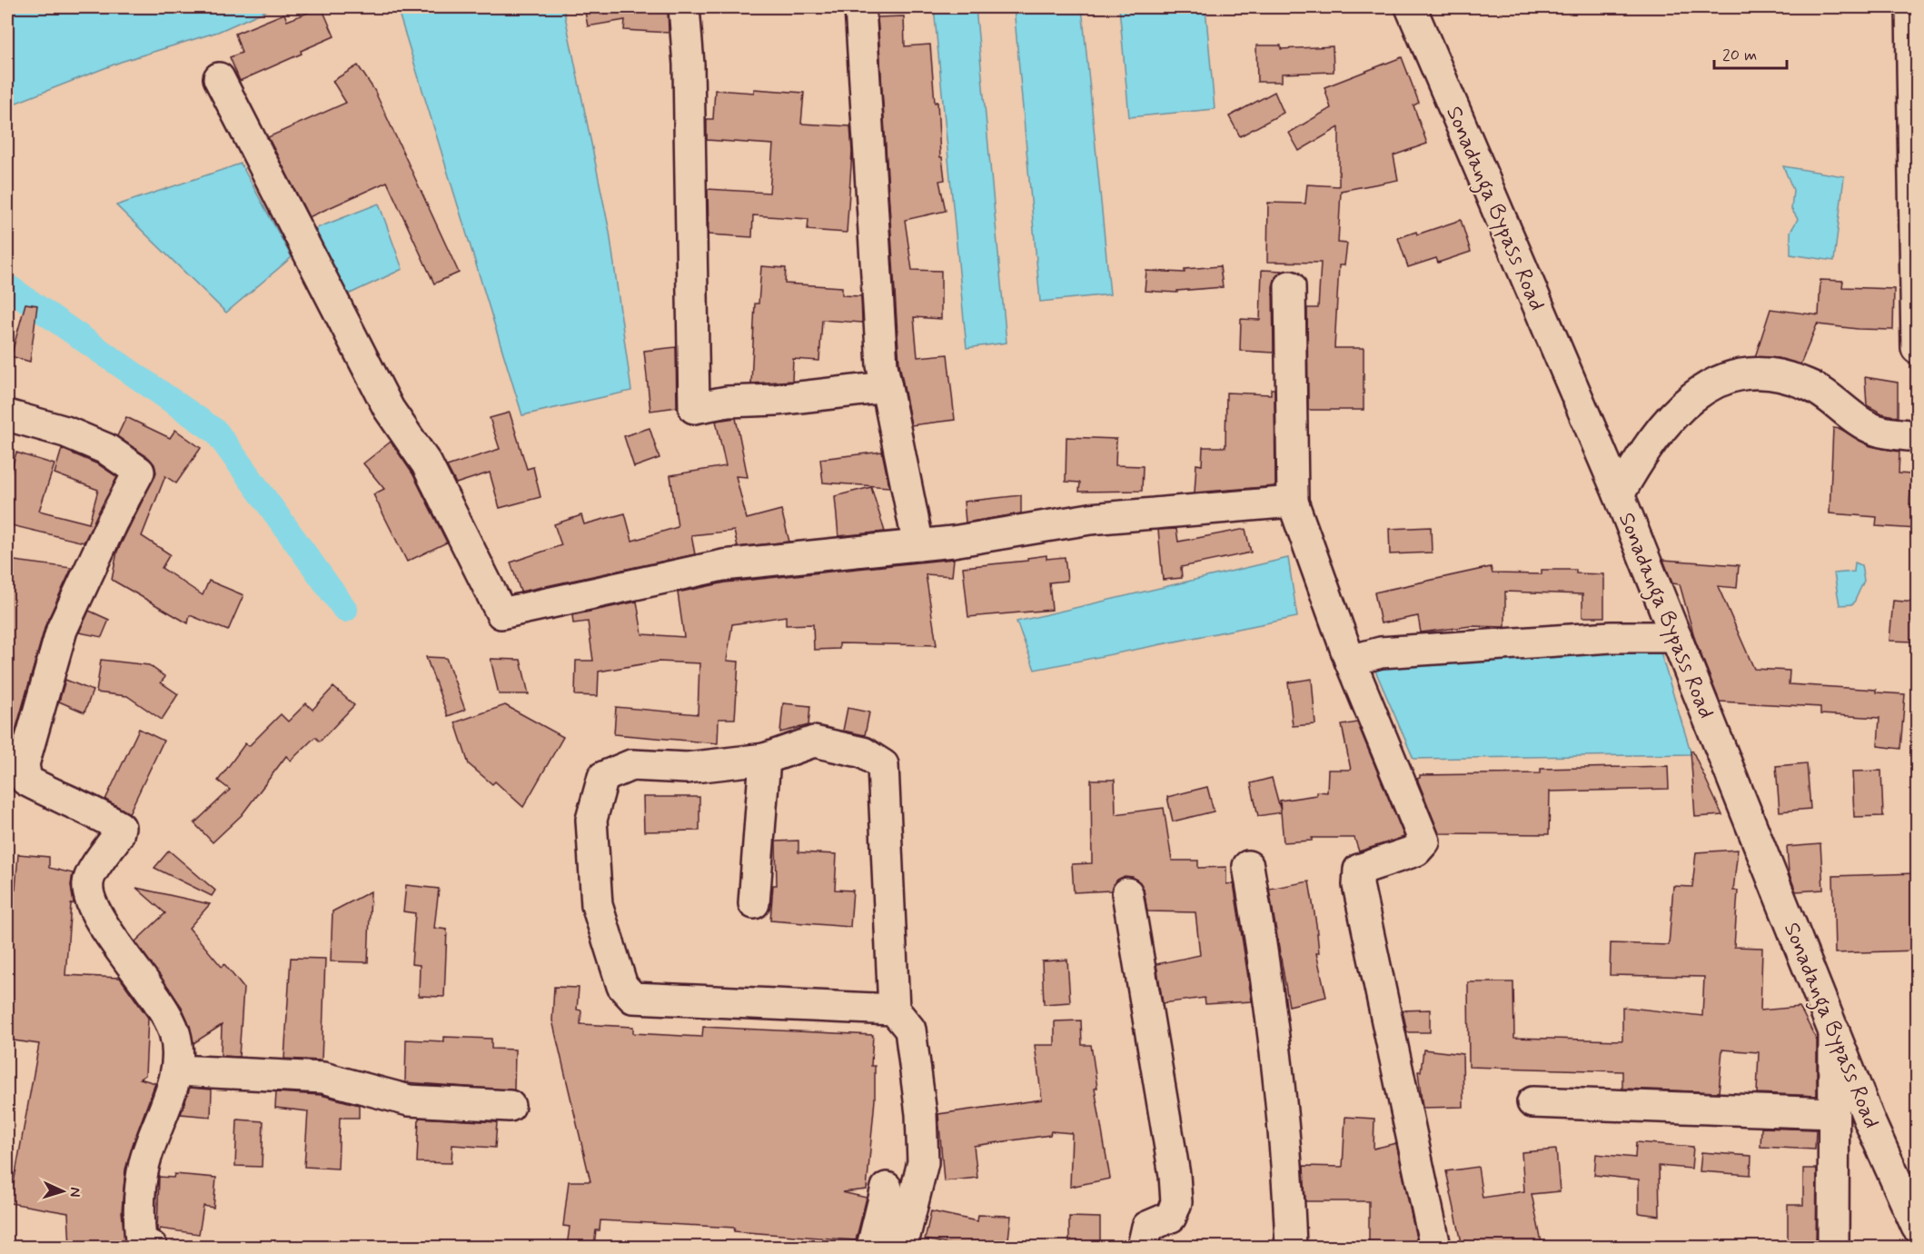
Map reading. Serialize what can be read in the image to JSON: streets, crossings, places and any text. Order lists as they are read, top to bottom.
{
  "streets": {
    "street": ["Sonadanga Bypass Road"]
  },
  "scale_bar": "20 m",
  "north": "right"
}
